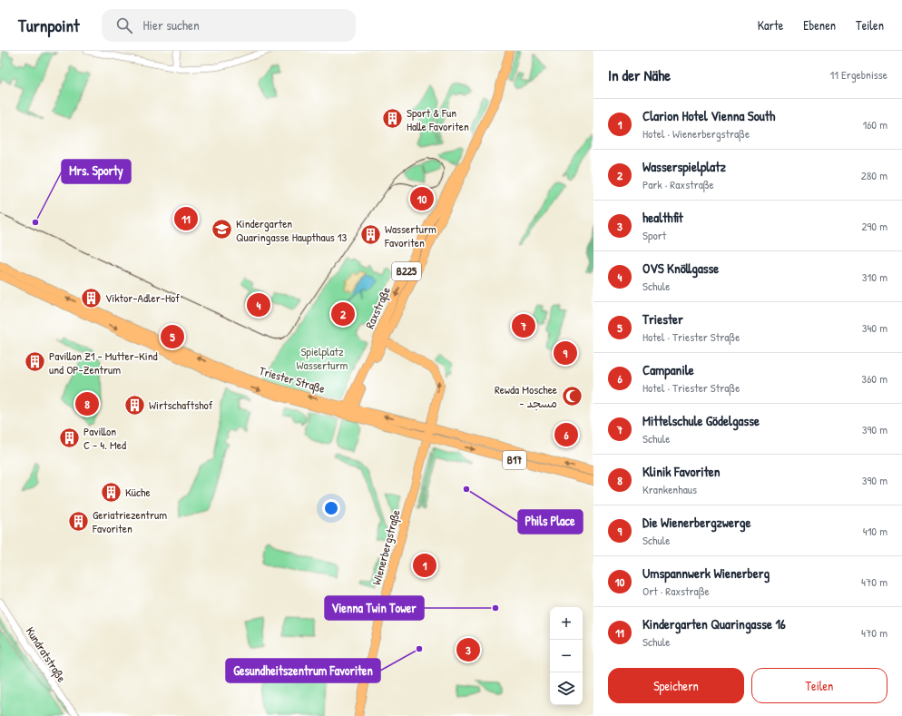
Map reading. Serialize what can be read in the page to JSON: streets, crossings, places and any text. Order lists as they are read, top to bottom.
{
  "streets": {
    "main road": [
      "B225",
      "Raxstraße",
      "Triester Straße",
      "B17",
      "Wienerbergstraße"
    ],
    "street": ["Kundratstraße"]
  },
  "crossings": [
    ["Raxstraße", "Triester Straße"],
    ["Raxstraße", "Wienerbergstraße"],
    ["Triester Straße", "Wienerbergstraße"]
  ],
  "parks": ["Spielplatz Wasserturm"],
  "places": {
    "building": [
      "Sport & Fun Halle Favoriten",
      "Wasserturm Favoriten",
      "Viktor-Adler-Hof",
      "Pavillon Z1 - Mutter-Kind und OP-Zentrum",
      "Wirtschaftshof",
      "Pavillon C - 4. Med",
      "Küche",
      "Geriatriezentrum Favoriten"
    ],
    "other": [
      "Mrs. Sporty",
      "Phils Place",
      "Vienna Twin Tower",
      "Gesundheitszentrum Favoriten"
    ],
    "school or university": ["Kindergarten Quaringasse Haupthaus 13"],
    "mosque": ["Rewda Moschee - مسجد"]
  },
  "page": {
    "header": "Turnpoint",
    "search": "Hier suchen",
    "nav": ["Karte", "Ebenen", "Teilen"],
    "heading": ["In der Nähe", "11 Ergebnisse"],
    "list": [
      {
        "mark": "1",
        "name": "Clarion Hotel Vienna South",
        "note": "Hotel · Wienerbergstraße",
        "value": "160 m"
      },
      {
        "mark": "2",
        "name": "Wasserspielplatz",
        "note": "Park · Raxstraße",
        "value": "280 m"
      },
      {
        "mark": "3",
        "name": "healthfit",
        "note": "Sport",
        "value": "290 m"
      },
      {
        "mark": "4",
        "name": "OVS Knöllgasse",
        "note": "Schule",
        "value": "310 m"
      },
      {
        "mark": "5",
        "name": "Triester",
        "note": "Hotel · Triester Straße",
        "value": "340 m"
      },
      {
        "mark": "6",
        "name": "Campanile",
        "note": "Hotel · Triester Straße",
        "value": "360 m"
      },
      {
        "mark": "7",
        "name": "Mittelschule Gödelgasse",
        "note": "Schule",
        "value": "390 m"
      },
      {
        "mark": "8",
        "name": "Klinik Favoriten",
        "note": "Krankenhaus",
        "value": "390 m"
      },
      {
        "mark": "9",
        "name": "Die Wienerbergzwerge",
        "note": "Schule",
        "value": "410 m"
      },
      {
        "mark": "10",
        "name": "Umspannwerk Wienerberg",
        "note": "Ort · Raxstraße",
        "value": "470 m"
      },
      {
        "mark": "11",
        "name": "Kindergarten Quaringasse 16",
        "note": "Schule",
        "value": "470 m"
      }
    ],
    "pins": [
      "10",
      "11",
      "4",
      "2",
      "7",
      "5",
      "9",
      "8",
      "6",
      "1",
      "3"
    ],
    "map_buttons": ["+", "−"],
    "buttons": ["Speichern", "Teilen"]
  }
}
